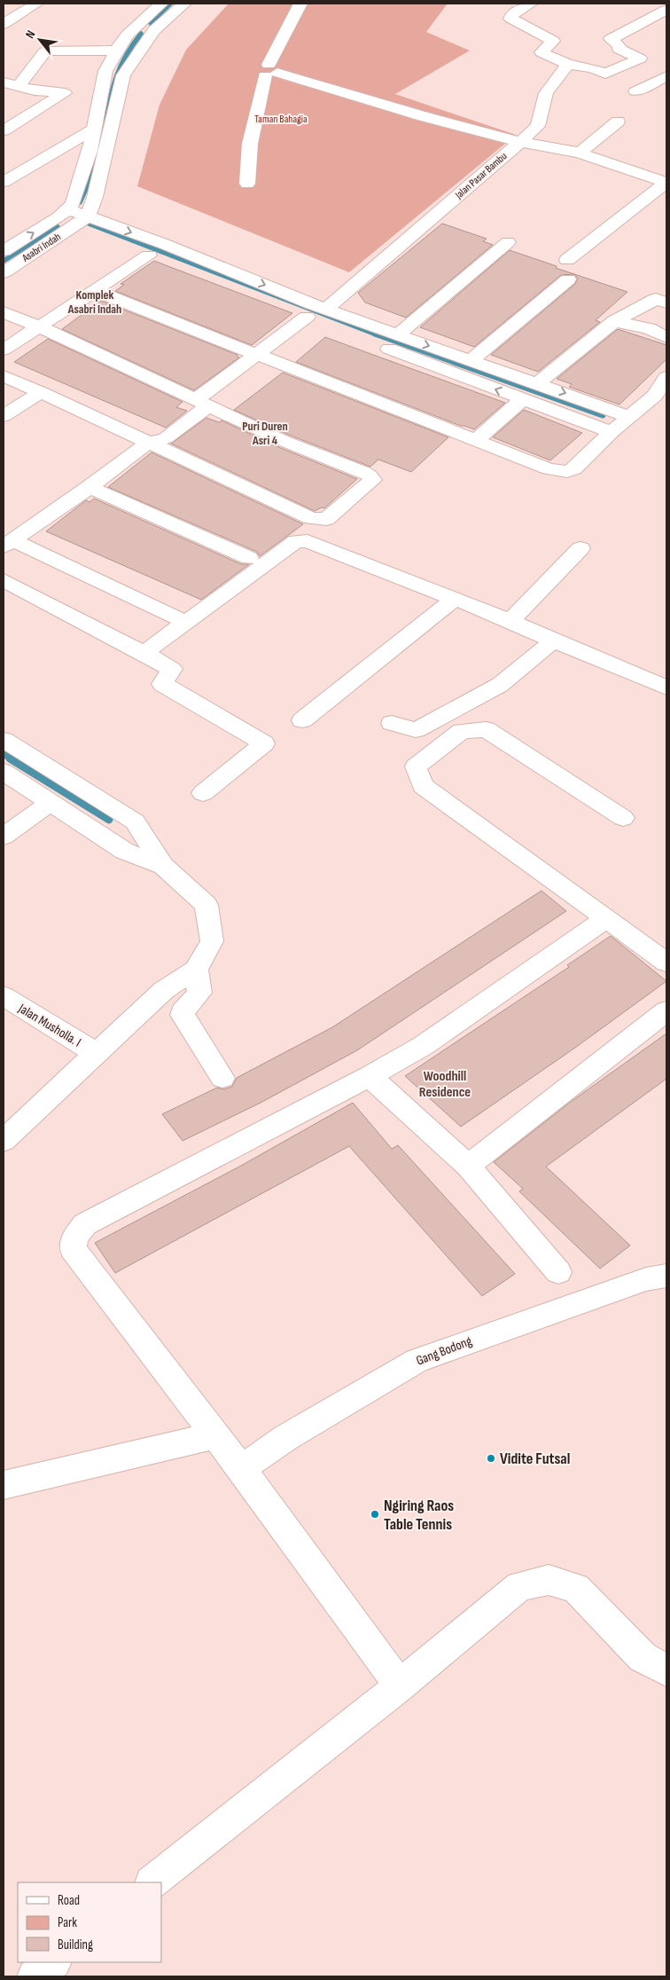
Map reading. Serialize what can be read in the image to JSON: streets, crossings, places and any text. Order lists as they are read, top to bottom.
{
  "streets": {
    "street": [
      "Jalan Pasar Bambu",
      "Asabri Indah",
      "Jalan Musholla. I",
      "Gang Bodong"
    ]
  },
  "districts": ["Komplek Asabri Indah", "Puri Duren Asri 4", "Woodhill Residence"],
  "parks": ["Taman Bahagia"],
  "places": ["Vidite Futsal", "Ngiring Raos Table Tennis"],
  "legend": ["Road", "Park", "Building"],
  "north": "top left"
}
